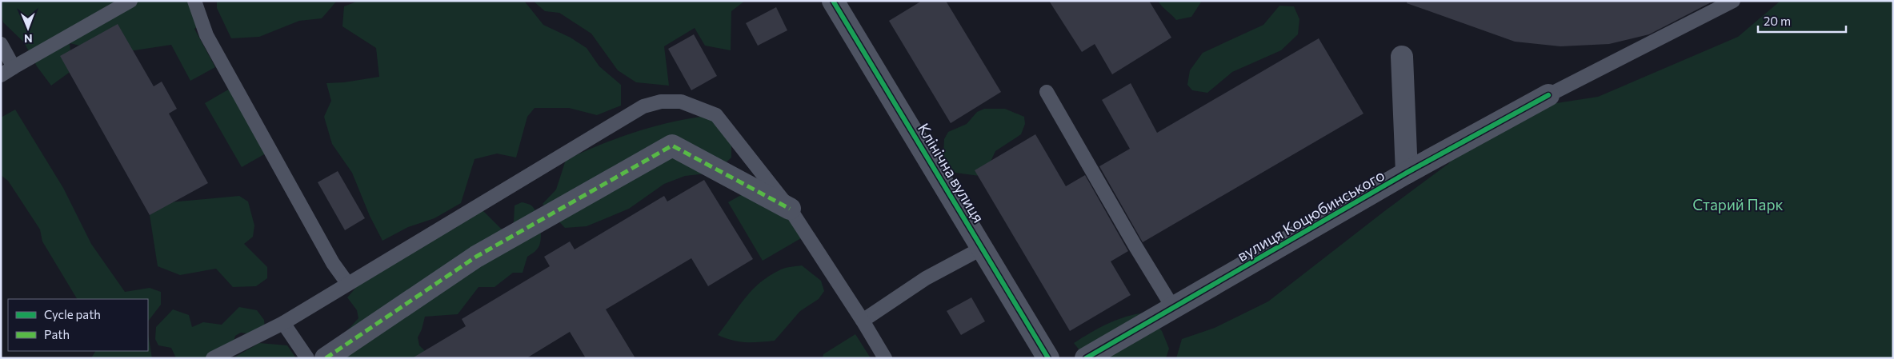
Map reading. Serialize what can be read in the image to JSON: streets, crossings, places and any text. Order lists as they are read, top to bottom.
{
  "streets": {
    "street": ["Клінічна вулиця", "вулиця Коцюбинського"]
  },
  "parks": ["Старий Парк"],
  "legend": ["Cycle path", "Path"],
  "scale_bar": "20 m",
  "north": "bottom"
}
